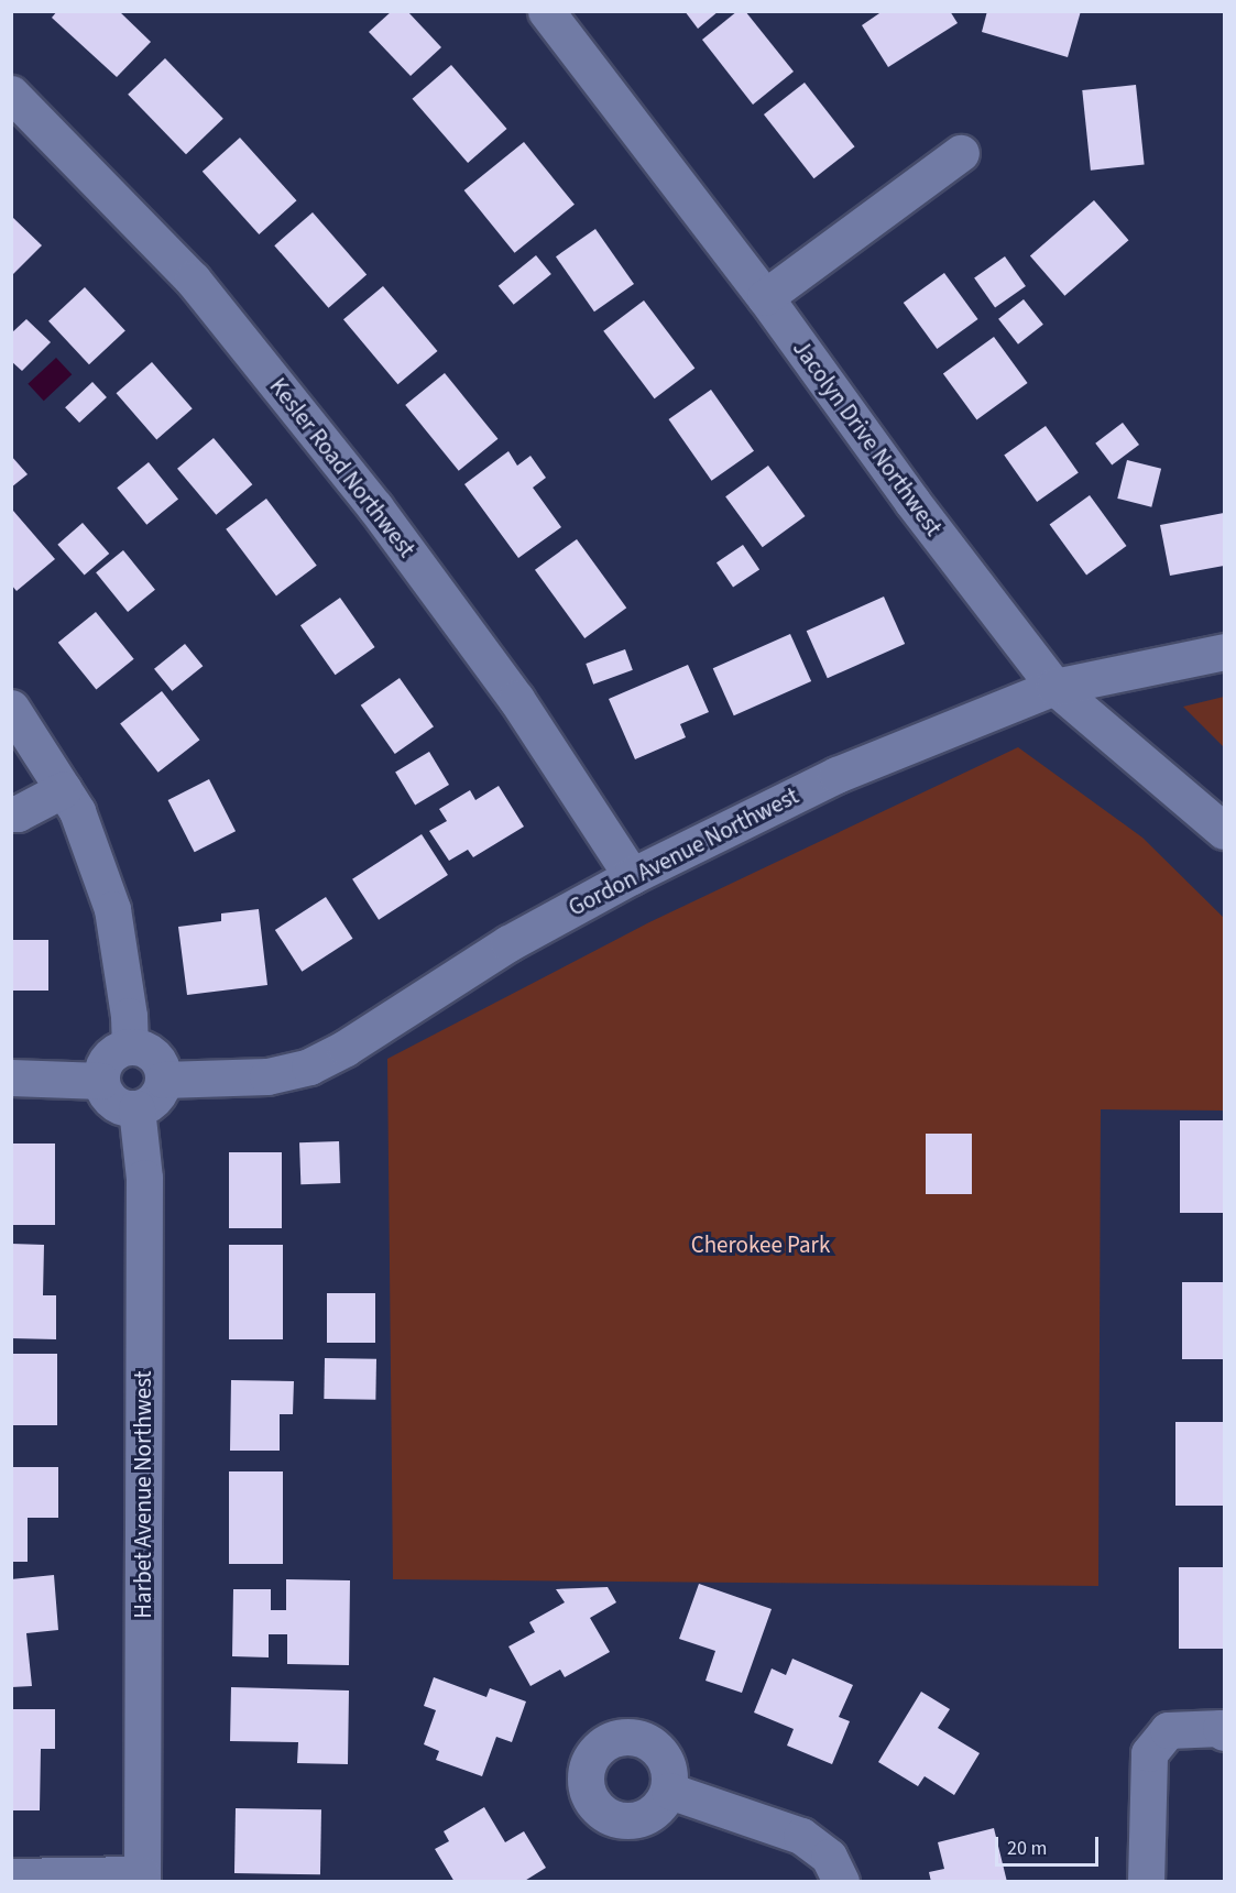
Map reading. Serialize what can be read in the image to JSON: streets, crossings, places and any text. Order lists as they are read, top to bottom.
{
  "streets": {
    "street": [
      "Jacolyn Drive Northwest",
      "Kesler Road Northwest",
      "Gordon Avenue Northwest",
      "Harbet Avenue Northwest"
    ]
  },
  "crossings": [
    ["Jacolyn Drive Northwest", "Gordon Avenue Northwest"],
    ["Kesler Road Northwest", "Gordon Avenue Northwest"],
    ["Gordon Avenue Northwest", "Harbet Avenue Northwest"]
  ],
  "parks": ["Cherokee Park"],
  "scale_bar": "20 m"
}
